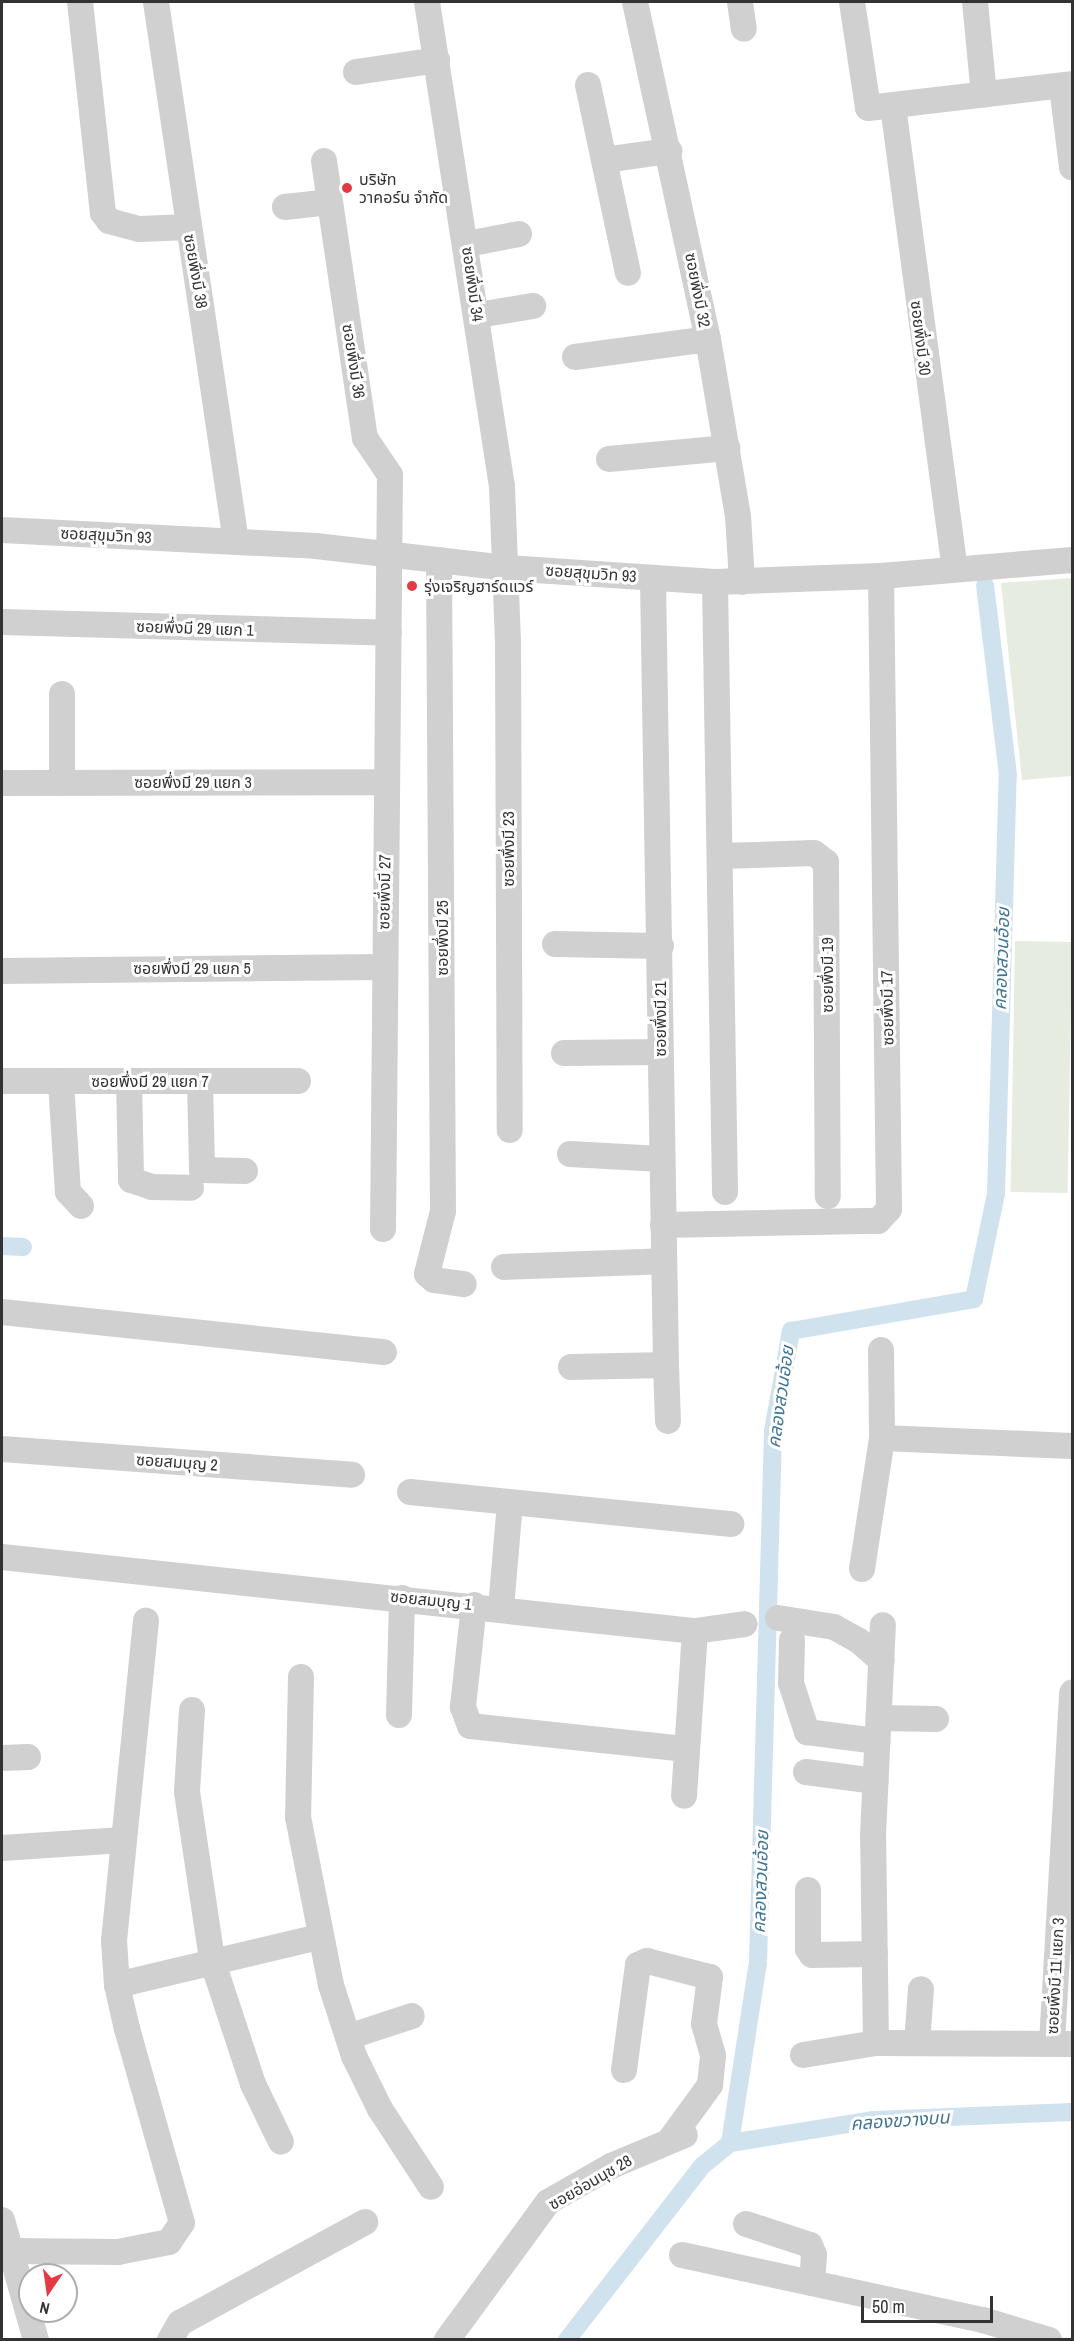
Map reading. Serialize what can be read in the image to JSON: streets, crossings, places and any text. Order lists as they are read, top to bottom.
{
  "streets": {
    "street": [
      "ซอยพึ่งมี 38",
      "ซอยพึ่งมี 34",
      "ซอยพึ่งมี 32",
      "ซอยพึ่งมี 30",
      "ซอยพึ่งมี 36",
      "ซอยสุขุมวิท 93",
      "ซอยพึ่งมี 29 แยก 1",
      "ซอยพึ่งมี 29 แยก 3",
      "ซอยพึ่งมี 23",
      "ซอยพึ่งมี 27",
      "ซอยพึ่งมี 25",
      "ซอยพึ่งมี 29 แยก 5",
      "ซอยพึ่งมี 19",
      "ซอยพึ่งมี 17",
      "ซอยพึ่งมี 21",
      "ซอยพึ่งมี 29 แยก 7",
      "ซอยสมบุญ 2",
      "ซอยสมบุญ 1",
      "ซอยพึ่งมี 11 แยก 3",
      "ซอยอ่อนนุช 28"
    ]
  },
  "crossings": [
    ["ซอยพึ่งมี 38", "ซอยสุขุมวิท 93"],
    ["ซอยพึ่งมี 34", "ซอยสุขุมวิท 93"],
    ["ซอยพึ่งมี 34", "ซอยพึ่งมี 23"],
    ["ซอยพึ่งมี 32", "ซอยสุขุมวิท 93"],
    ["ซอยพึ่งมี 30", "ซอยสุขุมวิท 93"],
    ["ซอยพึ่งมี 36", "ซอยสุขุมวิท 93"],
    ["ซอยพึ่งมี 36", "ซอยพึ่งมี 27"],
    ["ซอยสุขุมวิท 93", "ซอยพึ่งมี 23"],
    ["ซอยสุขุมวิท 93", "ซอยพึ่งมี 27"],
    ["ซอยสุขุมวิท 93", "ซอยพึ่งมี 25"],
    ["ซอยสุขุมวิท 93", "ซอยพึ่งมี 17"],
    ["ซอยสุขุมวิท 93", "ซอยพึ่งมี 21"],
    ["ซอยพึ่งมี 29 แยก 1", "ซอยพึ่งมี 27"],
    ["ซอยพึ่งมี 29 แยก 3", "ซอยพึ่งมี 27"],
    ["ซอยพึ่งมี 27", "ซอยพึ่งมี 29 แยก 5"],
    ["ซอยพึ่งมี 17", "ซอยพึ่งมี 21"]
  ],
  "water": ["คลองสวนอ้อย", "คลองขวางบน"],
  "places": ["บริษัท วาคอร์น จำกัด", "รุ่งเจริญฮาร์ดแวร์"],
  "scale_bar": "50 m",
  "north": "bottom"
}
